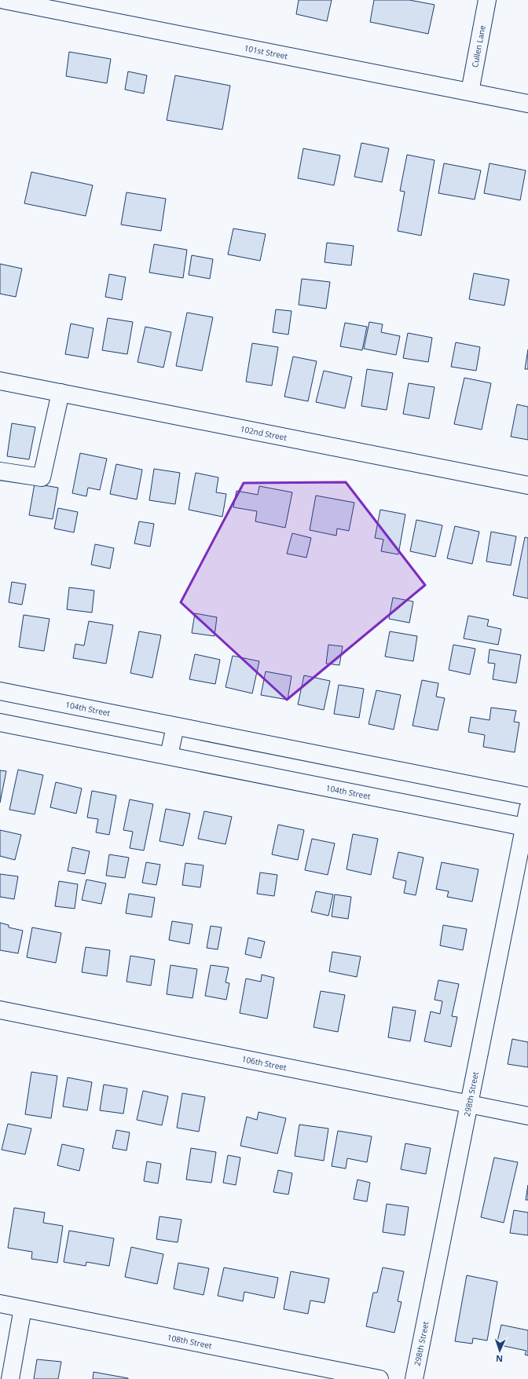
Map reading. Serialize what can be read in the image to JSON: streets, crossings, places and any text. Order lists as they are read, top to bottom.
{
  "streets": {
    "street": [
      "Cullen Lane",
      "101st Street",
      "102nd Street",
      "104th Street",
      "106th Street",
      "298th Street",
      "108th Street"
    ]
  },
  "crossings": [
    ["Cullen Lane", "101st Street"],
    ["104th Street", "298th Street"],
    ["106th Street", "298th Street"]
  ],
  "north": "bottom"
}
